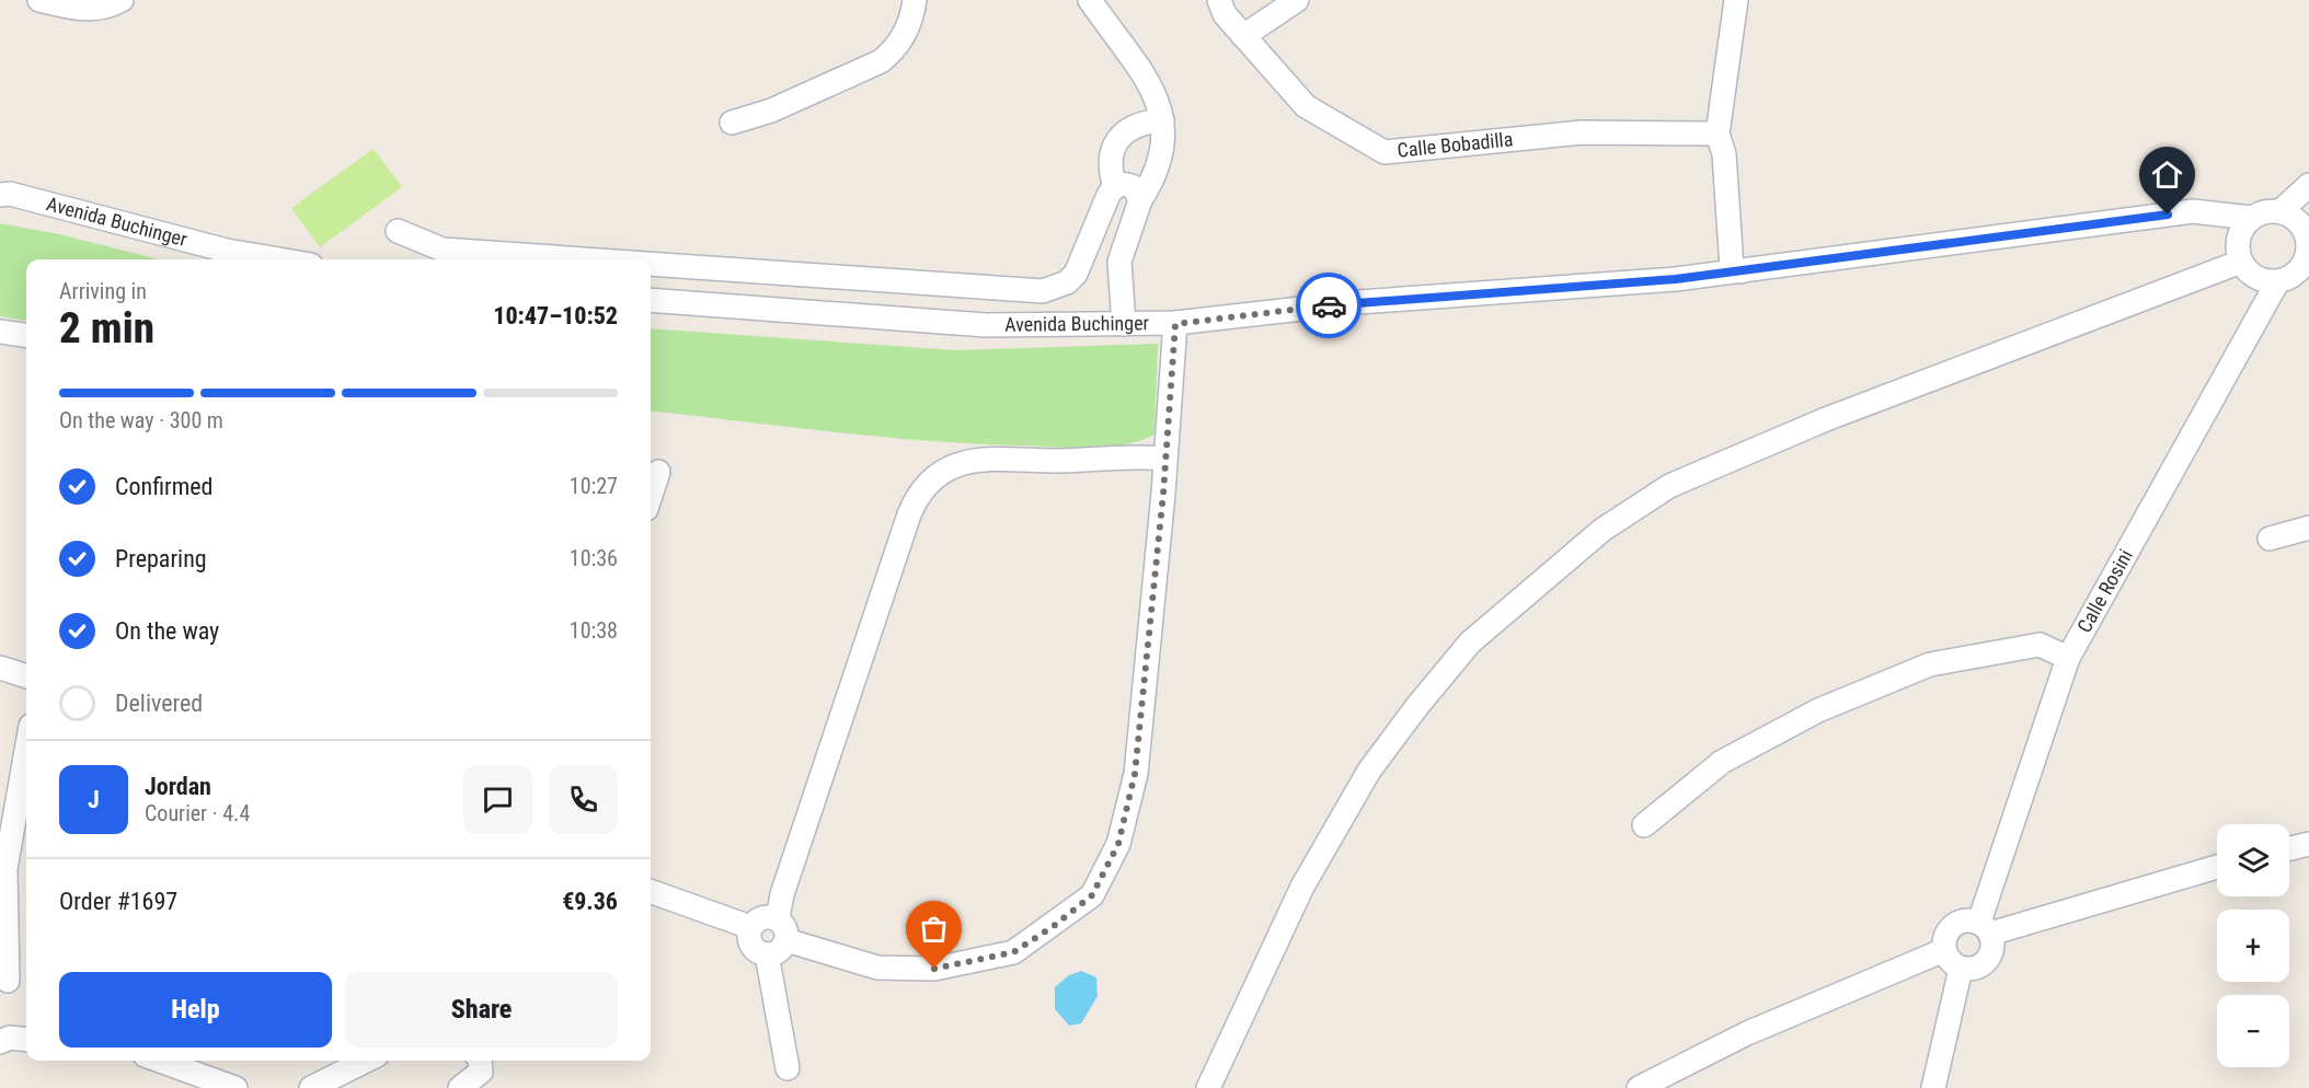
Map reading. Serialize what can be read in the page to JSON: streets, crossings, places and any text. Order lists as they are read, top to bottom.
{
  "streets": {
    "street": ["Calle Bobadilla", "Avenida Buchinger", "Calle Rosini"]
  },
  "crossings": [
    ["Avenida Buchinger", "Calle Rosini"]
  ],
  "page": {
    "heading": ["2 min", "Arriving in", "10:47–10:52"],
    "panel": [
      "Jordan",
      "Courier · 4.4",
      "Order #1697",
      "€9.36"
    ],
    "bar": "On the way · 300 m",
    "list": [
      ["Confirmed", "10:27"],
      ["Preparing", "10:36"],
      ["On the way", "10:38"],
      "Delivered"
    ],
    "round": "J",
    "map_buttons": ["+", "−"],
    "buttons": ["Help", "Share"]
  }
}
